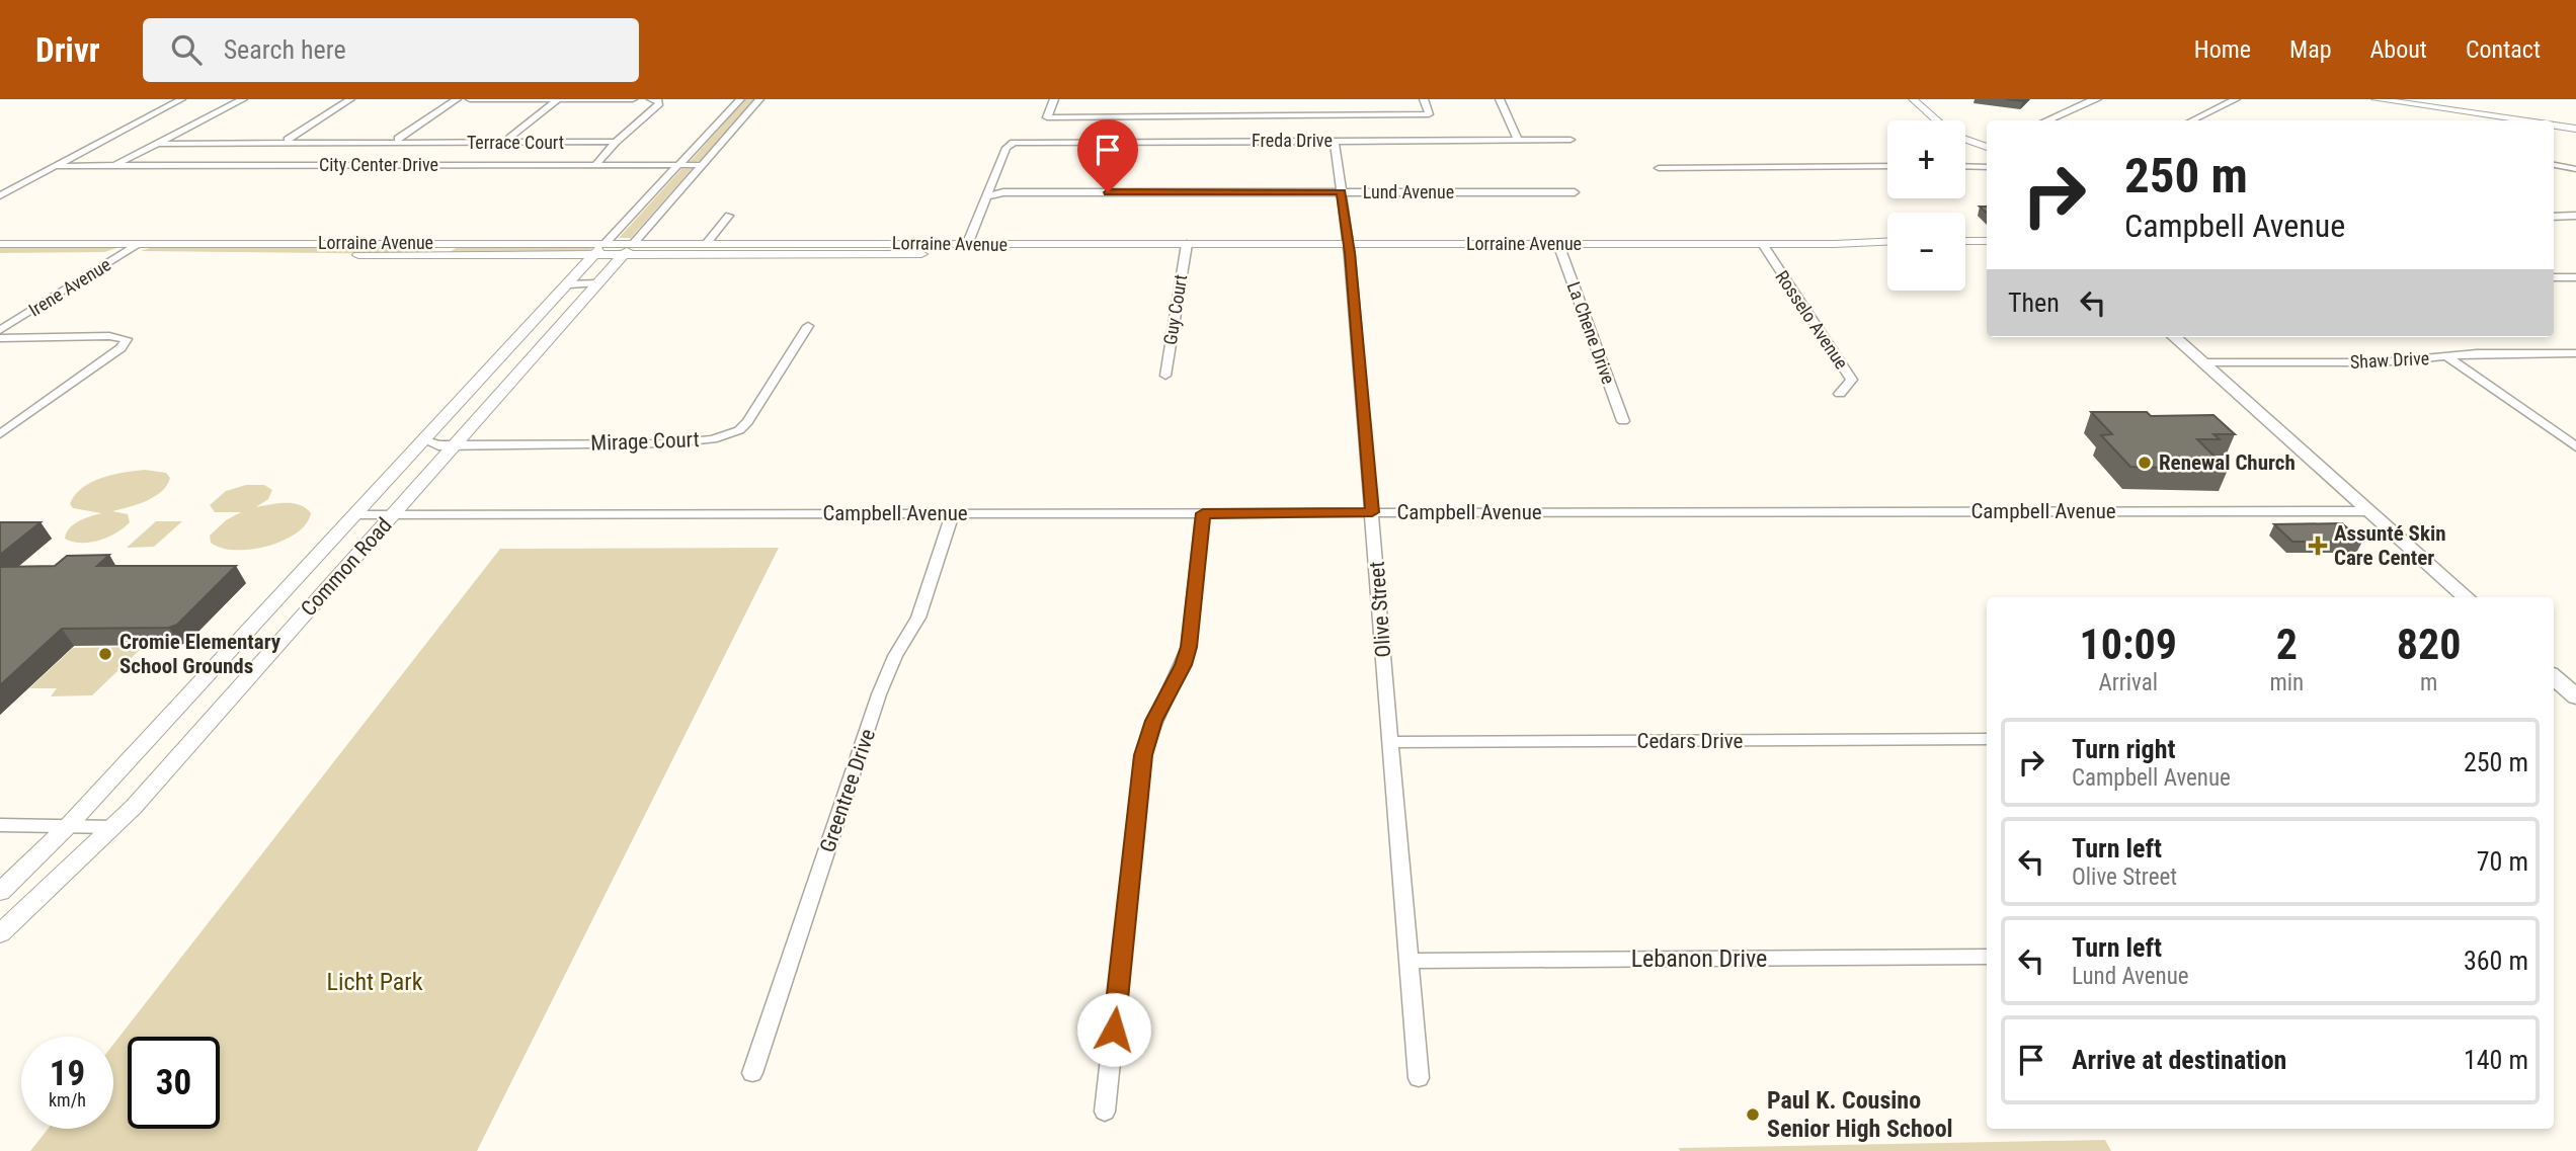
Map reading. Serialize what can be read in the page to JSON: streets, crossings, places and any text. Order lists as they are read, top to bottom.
{
  "streets": {
    "street": [
      "Freda Drive",
      "Terrace Court",
      "City Center Drive",
      "Lund Avenue",
      "Lorraine Avenue",
      "Irene Avenue",
      "Guy Court",
      "Rosselo Avenue",
      "La Chene Drive",
      "Shaw Drive",
      "Mirage Court",
      "Campbell Avenue",
      "Common Road",
      "Olive Street",
      "Cedars Drive",
      "Greentree Drive",
      "Lebanon Drive"
    ]
  },
  "crossings": [
    ["Freda Drive", "Lund Avenue"],
    ["Freda Drive", "Olive Street"],
    ["City Center Drive", "Common Road"],
    ["Lund Avenue", "Olive Street"],
    ["Lorraine Avenue", "Irene Avenue"],
    ["Lorraine Avenue", "Guy Court"],
    ["Lorraine Avenue", "Rosselo Avenue"],
    ["Lorraine Avenue", "La Chene Drive"],
    ["Lorraine Avenue", "Common Road"],
    ["Lorraine Avenue", "Olive Street"],
    ["Mirage Court", "Common Road"],
    ["Campbell Avenue", "Common Road"],
    ["Campbell Avenue", "Olive Street"],
    ["Campbell Avenue", "Greentree Drive"],
    ["Olive Street", "Cedars Drive"],
    ["Olive Street", "Lebanon Drive"]
  ],
  "parks": ["Licht Park"],
  "places": {
    "other": ["Renewal Church", "Cromie Elementary School Grounds", "Paul K. Cousino Senior High School"],
    "health": ["Assunté Skin Care Center"]
  },
  "page": {
    "header": "Drivr",
    "search": "Search here",
    "nav": [
      "Home",
      "Map",
      "About",
      "Contact"
    ],
    "map_buttons": ["+", "−"],
    "turn": ["250 m", "Campbell Avenue"],
    "then": "Then",
    "eta": [
      "10:09",
      "Arrival",
      "2",
      "min",
      "820",
      "m"
    ],
    "list": [
      {
        "name": "Turn right",
        "note": "Campbell Avenue",
        "value": "250 m"
      },
      {
        "name": "Turn left",
        "note": "Olive Street",
        "value": "70 m"
      },
      {
        "name": "Turn left",
        "note": "Lund Avenue",
        "value": "360 m"
      },
      {
        "name": "Arrive at destination",
        "value": "140 m"
      }
    ],
    "speed": "19 km/h",
    "limit": "30"
  }
}
